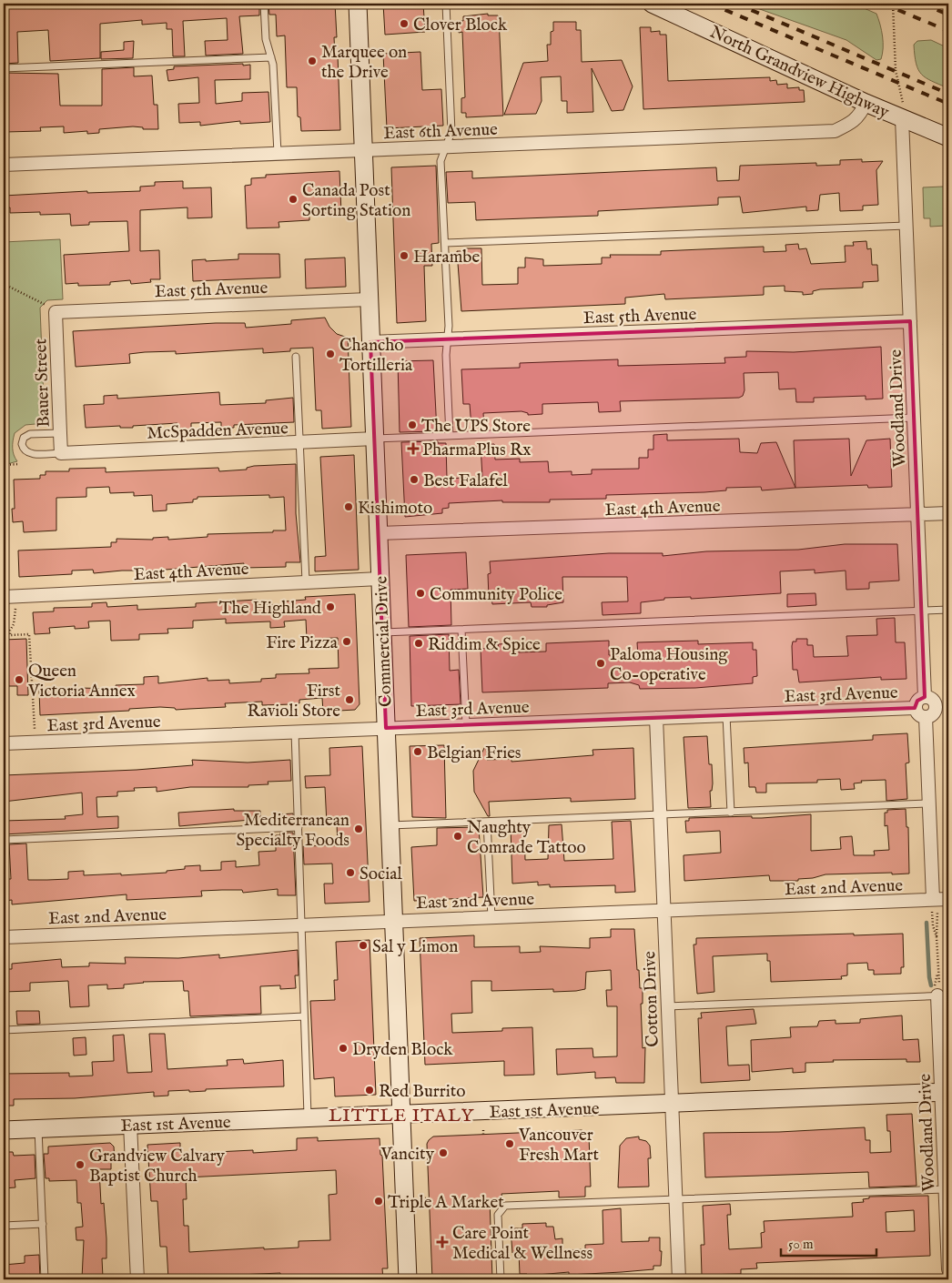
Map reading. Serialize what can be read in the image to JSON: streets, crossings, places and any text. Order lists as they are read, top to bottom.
{
  "streets": {
    "street": [
      "North Grandview Highway",
      "East 6th Avenue",
      "East 5th Avenue",
      "Bauer Street",
      "Woodland Drive",
      "McSpadden Avenue",
      "East 4th Avenue",
      "Commercial Drive",
      "East 3rd Avenue",
      "East 2nd Avenue",
      "Cotton Drive",
      "East 1st Avenue"
    ]
  },
  "crossings": [
    ["North Grandview Highway", "East 6th Avenue"],
    ["North Grandview Highway", "Woodland Drive"],
    ["East 6th Avenue", "Commercial Drive"],
    ["East 5th Avenue", "Bauer Street"],
    ["East 5th Avenue", "Woodland Drive"],
    ["East 5th Avenue", "Commercial Drive"],
    ["Bauer Street", "McSpadden Avenue"],
    ["Woodland Drive", "East 4th Avenue"],
    ["Woodland Drive", "East 3rd Avenue"],
    ["Woodland Drive", "East 1st Avenue"],
    ["McSpadden Avenue", "Commercial Drive"],
    ["East 4th Avenue", "Commercial Drive"],
    ["Commercial Drive", "East 3rd Avenue"],
    ["Commercial Drive", "East 2nd Avenue"],
    ["Commercial Drive", "East 1st Avenue"],
    ["East 3rd Avenue", "Cotton Drive"],
    ["East 2nd Avenue", "Cotton Drive"],
    ["Cotton Drive", "East 1st Avenue"]
  ],
  "districts": ["LITTLE ITALY"],
  "places": {
    "other": [
      "Clover Block",
      "Marquee on the Drive",
      "Canada Post Sorting Station",
      "Harambe",
      "Chancho Tortilleria",
      "The UPS Store",
      "Best Falafel",
      "Kishimoto",
      "Community Police",
      "The Highland",
      "Fire Pizza",
      "Riddim & Spice",
      "Paloma Housing Co-operative",
      "Queen Victoria Annex",
      "First Ravioli Store",
      "Belgian Fries",
      "Mediterranean Specialty Foods",
      "Naughty Comrade Tattoo",
      "Social",
      "Sal y Limon",
      "Dryden Block",
      "Red Burrito",
      "Vancouver Fresh Mart",
      "Vancity",
      "Grandview Calvary Baptist Church",
      "Triple A Market"
    ],
    "health": ["PharmaPlus Rx", "Care Point Medical & Wellness"]
  },
  "scale_bar": "50 m"
}
